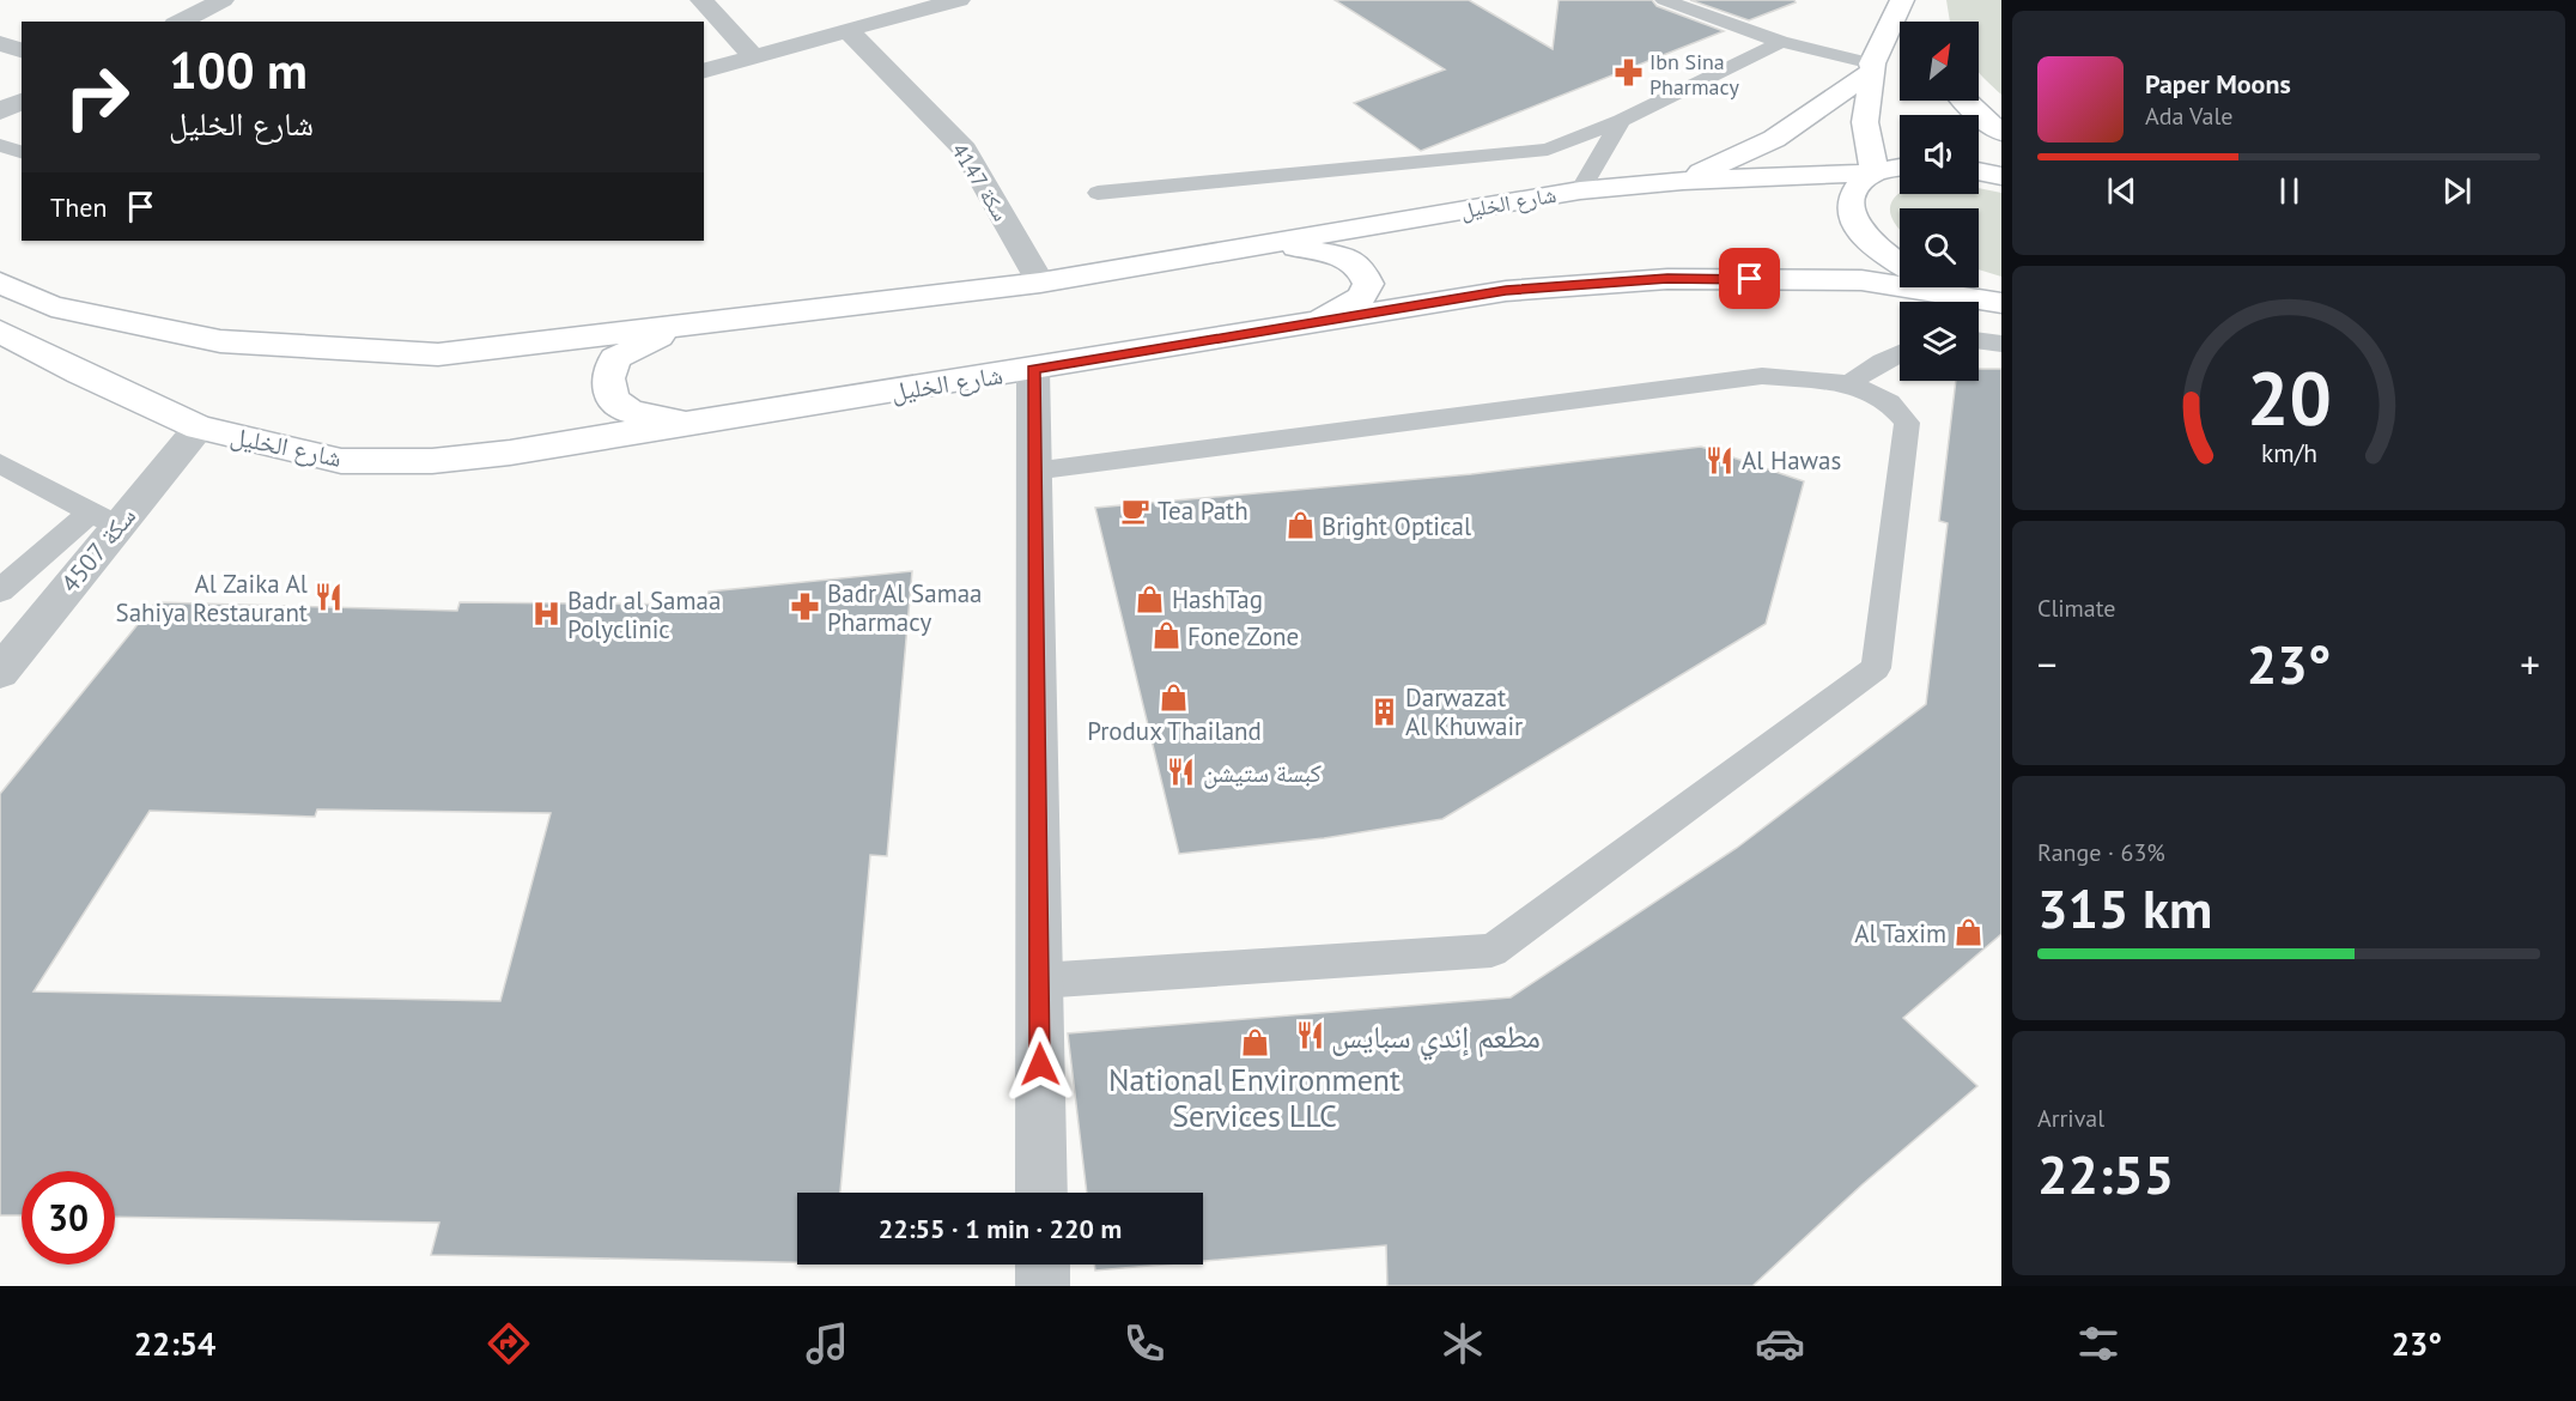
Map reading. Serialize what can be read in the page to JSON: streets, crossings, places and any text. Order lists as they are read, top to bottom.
{
  "streets": {
    "street": ["سكة 4147", "شارع الخليل", "سكة 4507"]
  },
  "crossings": [
    ["سكة 4147", "شارع الخليل"],
    ["شارع الخليل", "سكة 4507"]
  ],
  "places": {
    "pharmacy": ["Ibn Sina Pharmacy", "Badr Al Samaa Pharmacy"],
    "restaurant": [
      "Al Hawas",
      "Al Zaika Al Sahiya Restaurant",
      "كبسة ستيشن",
      "مطعم إندي سبايس"
    ],
    "cafe": ["Tea Path"],
    "shop": [
      "Bright Optical",
      "HashTag",
      "Fone Zone",
      "Produx Thailand",
      "Al Taxim",
      "National Environment Services LLC"
    ],
    "hospital": ["Badr al Samaa Polyclinic"],
    "building": ["Darwazat Al Khuwair"]
  },
  "north": "top right",
  "page": {
    "turn": ["100 m", "شارع الخليل"],
    "song": ["Paper Moons", "Ada Vale"],
    "then": "Then",
    "tile": [
      "Climate",
      ["Range · 63%", "315 km"],
      ["Arrival", "22:55"]
    ],
    "heat": ["−", "23°", "+"],
    "limit": "30",
    "trip": "22:55 · 1 min · 220 m",
    "tabs": ["22:54", "23°"],
    "gauge": ["20", "km/h"]
  }
}
